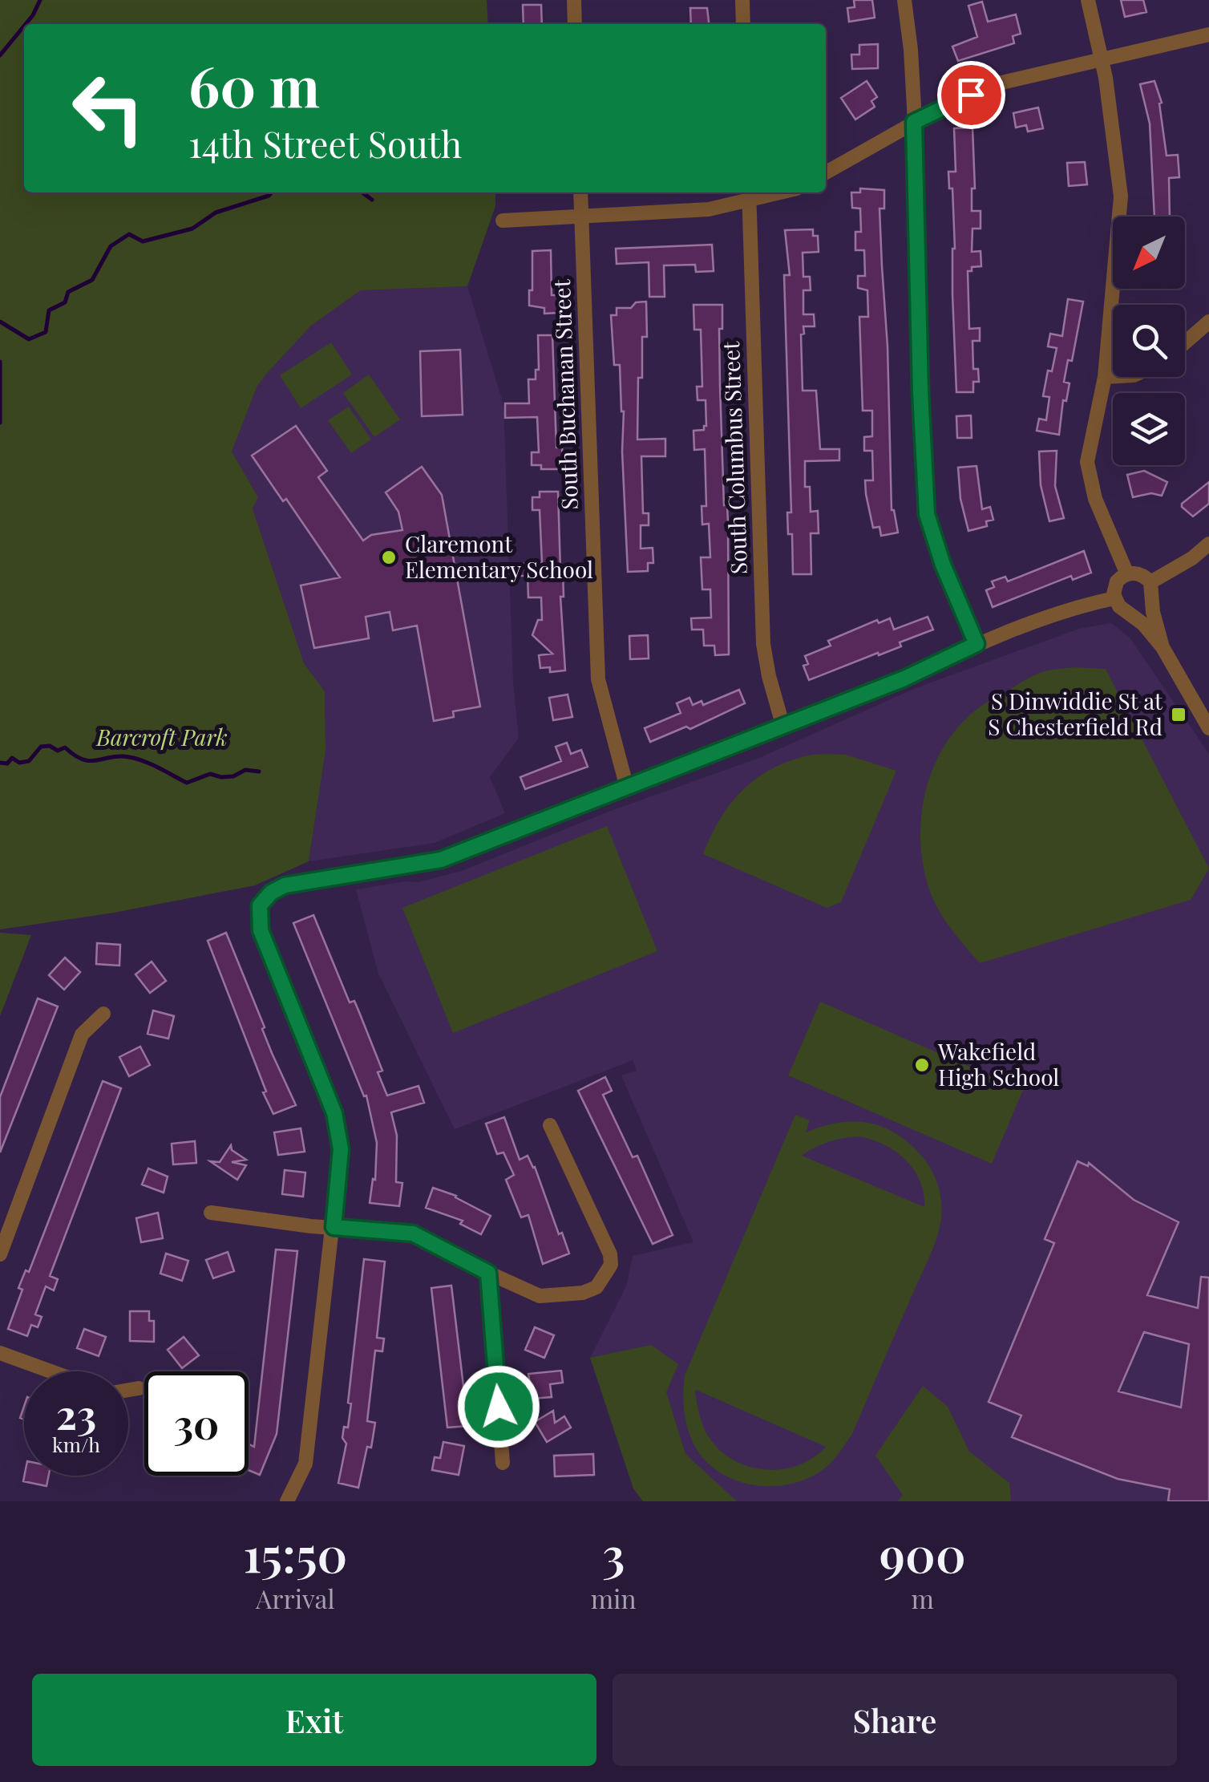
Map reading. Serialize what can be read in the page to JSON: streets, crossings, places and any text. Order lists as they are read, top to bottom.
{
  "streets": {
    "street": ["South Buchanan Street", "South Columbus Street"]
  },
  "parks": ["Barcroft Park"],
  "places": {
    "other": ["Claremont Elementary School", "Wakefield High School"],
    "transit": ["S Dinwiddie St at S Chesterfield Rd"]
  },
  "north": "bottom left",
  "page": {
    "turn": ["60 m", "14th Street South"],
    "speed": "23 km/h",
    "limit": "30",
    "eta": [
      "15:50",
      "Arrival",
      "3",
      "min",
      "900",
      "m"
    ],
    "buttons": ["Exit", "Share"]
  }
}
